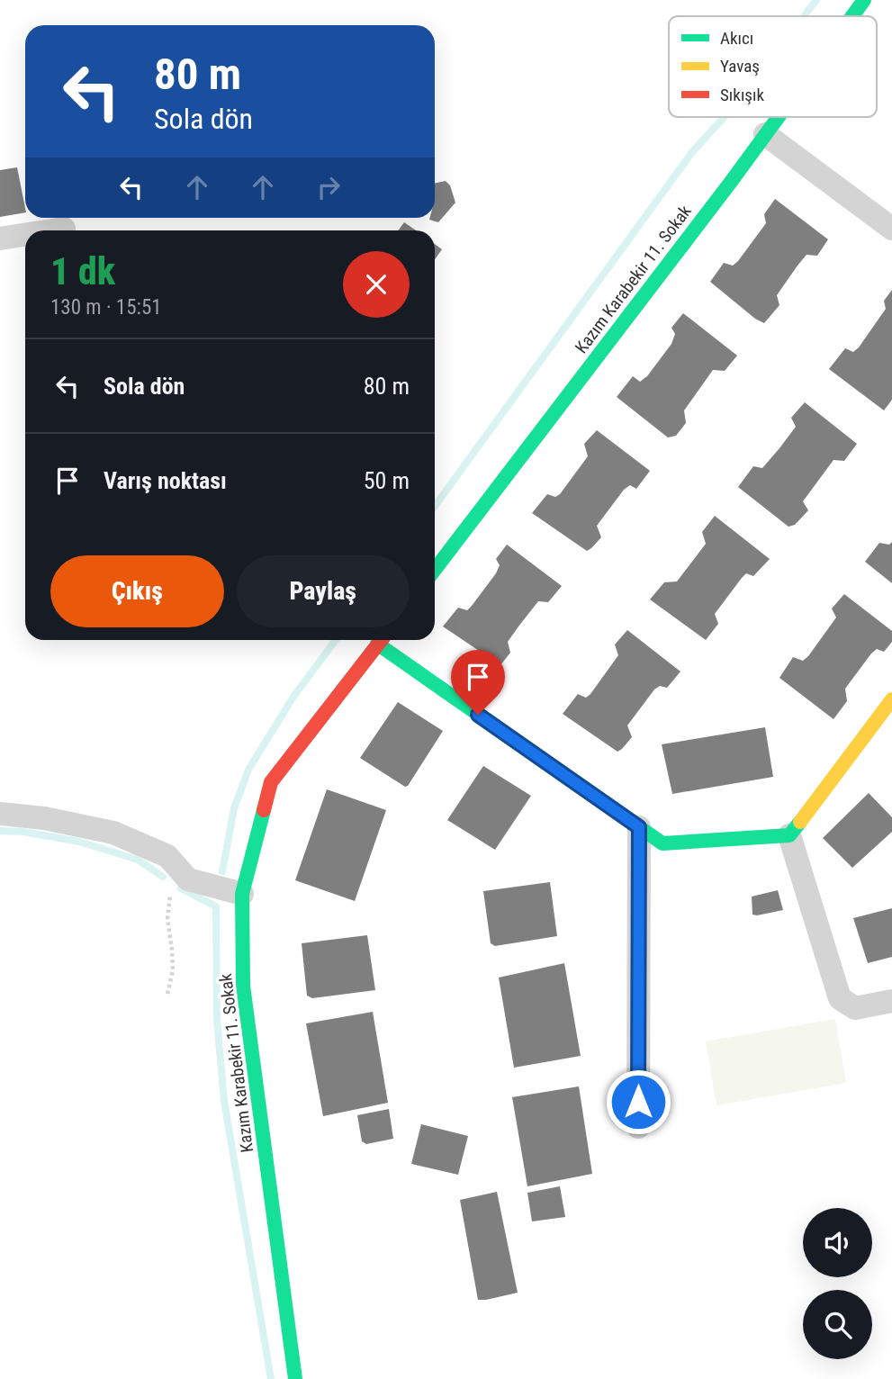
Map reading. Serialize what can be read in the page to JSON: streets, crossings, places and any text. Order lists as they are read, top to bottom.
{
  "streets": {
    "street": ["Kazım Karabekir 11. Sokak"]
  },
  "legend": ["Akıcı", "Yavaş", "Sıkışık"],
  "page": {
    "turn": ["80 m", "Sola dön"],
    "heading": ["1 dk", "130 m · 15:51"],
    "list": [
      {
        "name": "Sola dön",
        "value": "80 m"
      },
      {
        "name": "Varış noktası",
        "value": "50 m"
      }
    ],
    "buttons": ["Çıkış", "Paylaş"]
  }
}
